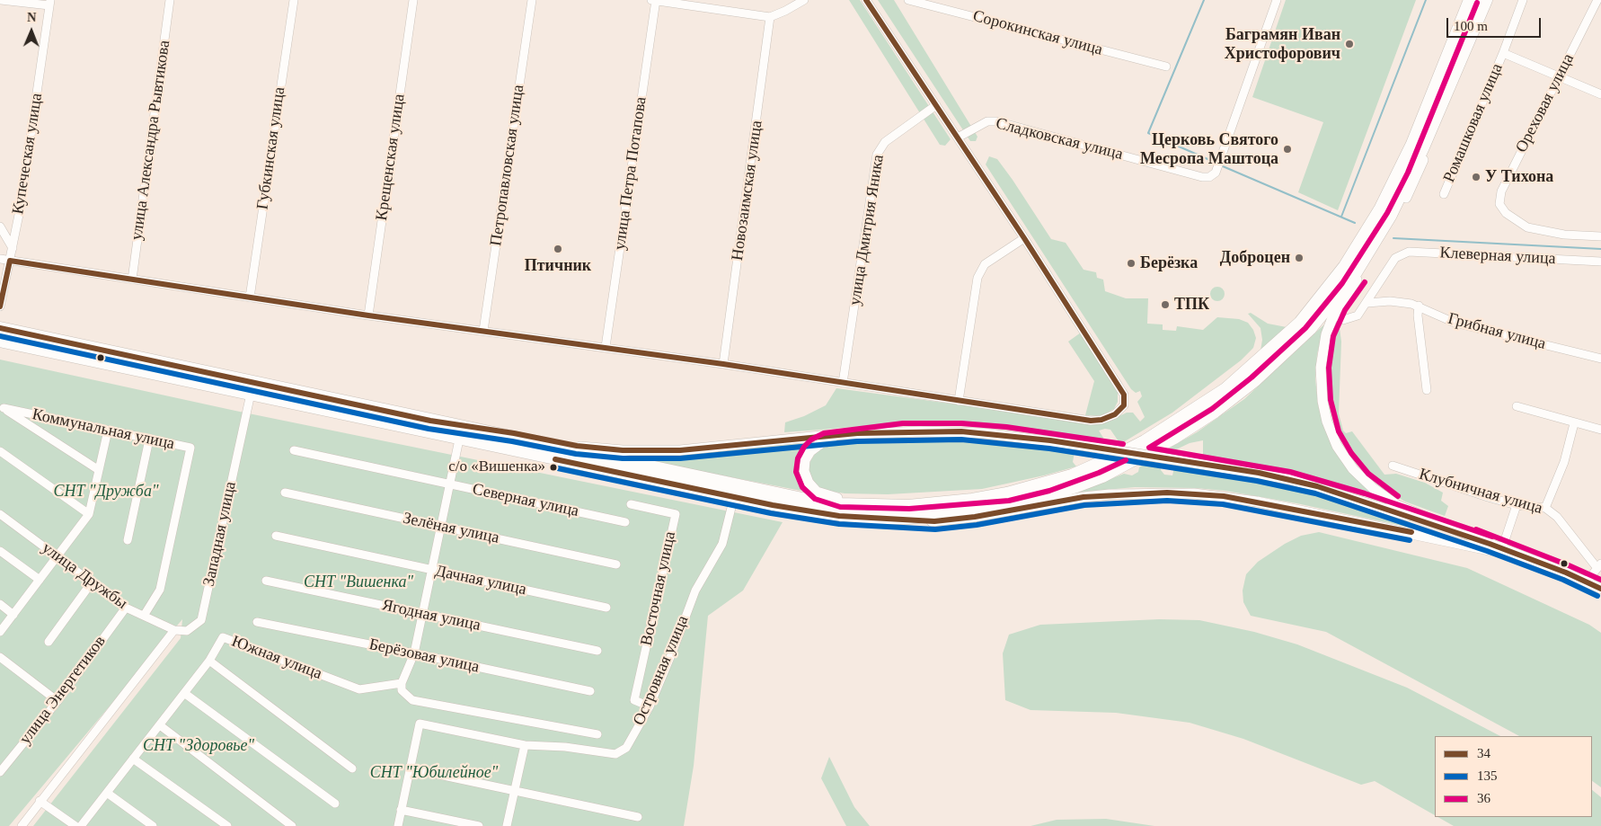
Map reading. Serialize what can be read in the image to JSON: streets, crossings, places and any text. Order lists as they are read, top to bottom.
{
  "streets": {
    "street": [
      "Сорокинская улица",
      "Ореховая улица",
      "Ромашковая улица",
      "Сладковская улица",
      "улица Александра Рывтикова",
      "Губкинская улица",
      "Купеческая улица",
      "Крещенская улица",
      "Петропавловская улица",
      "улица Петра Потапова",
      "Новозаимская улица",
      "улица Дмитрия Яника",
      "Клеверная улица",
      "Грибная улица",
      "Коммунальная улица",
      "Клубничная улица",
      "Северная улица",
      "Зелёная улица",
      "Западная улица",
      "улица Дружбы",
      "Дачная улица",
      "Восточная улица",
      "Ягодная улица",
      "Берёзовая улица",
      "Южная улица",
      "Островная улица",
      "улица Энергетиков"
    ]
  },
  "crossings": [
    ["Ореховая улица", "Ромашковая улица"],
    ["Клеверная улица", "Грибная улица"],
    ["Коммунальная улица", "улица Дружбы"],
    ["Западная улица", "улица Дружбы"],
    ["улица Дружбы", "улица Энергетиков"],
    ["Восточная улица", "Островная улица"]
  ],
  "parks": [
    "СНТ \"Дружба\"",
    "СНТ \"Вишенка\"",
    "СНТ \"Здоровье\"",
    "СНТ \"Юбилейное\""
  ],
  "places": [
    "Баграмян Иван Христофорович",
    "Церковь Святого Месропа Маштоца",
    "У Тихона",
    "Птичник",
    "Доброцен",
    "Берёзка",
    "ТПК",
    "с/о «Вишенка»"
  ],
  "lines": ["transit line 34", "transit line 36", "transit line 135"],
  "legend": ["34", "135", "36"],
  "scale_bar": "100 m",
  "north": "top"
}
